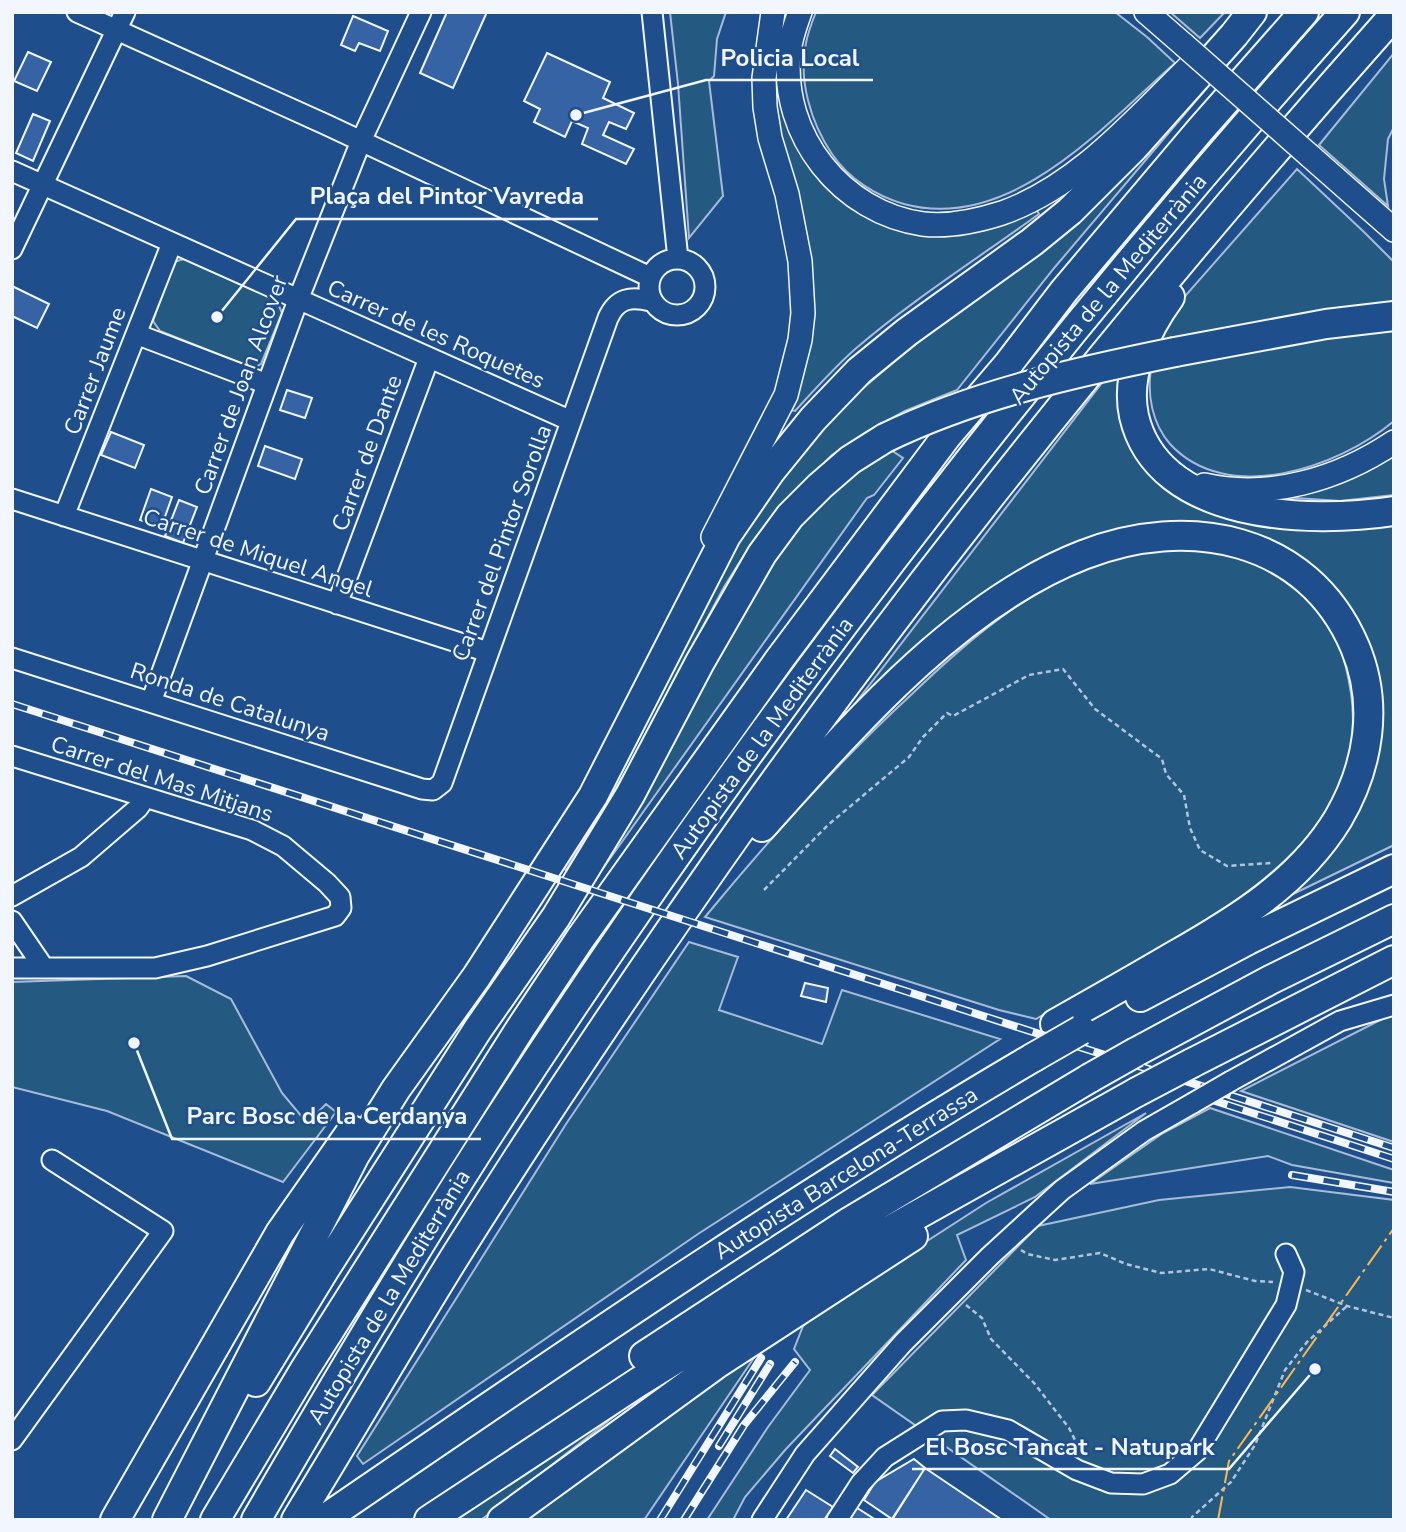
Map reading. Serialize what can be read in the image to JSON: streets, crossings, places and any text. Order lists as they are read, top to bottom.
{
  "streets": {
    "highway": ["Autopista de la Mediterrània", "Autopista Barcelona-Terrassa"],
    "street": [
      "Carrer de les Roquetes",
      "Carrer Jaume",
      "Carrer de Joan Alcover",
      "Carrer de Dante",
      "Carrer del Pintor Sorolla",
      "Carrer de Miquel Angel",
      "Ronda de Catalunya",
      "Carrer del Mas Mitjans"
    ]
  },
  "crossings": [
    ["Carrer de les Roquetes", "Carrer Jaume"],
    ["Carrer de les Roquetes", "Carrer de Joan Alcover"],
    ["Carrer de les Roquetes", "Carrer de Dante"],
    ["Carrer de les Roquetes", "Carrer del Pintor Sorolla"],
    ["Carrer Jaume", "Carrer de Miquel Angel"],
    ["Carrer de Joan Alcover", "Carrer de Miquel Angel"],
    ["Carrer de Joan Alcover", "Ronda de Catalunya"],
    ["Carrer de Dante", "Carrer de Miquel Angel"],
    ["Carrer del Pintor Sorolla", "Carrer de Miquel Angel"],
    ["Carrer del Pintor Sorolla", "Ronda de Catalunya"]
  ],
  "places": [
    "Policia Local",
    "Plaça del Pintor Vayreda",
    "Parc Bosc de la Cerdanya",
    "El Bosc Tancat - Natupark"
  ]
}
